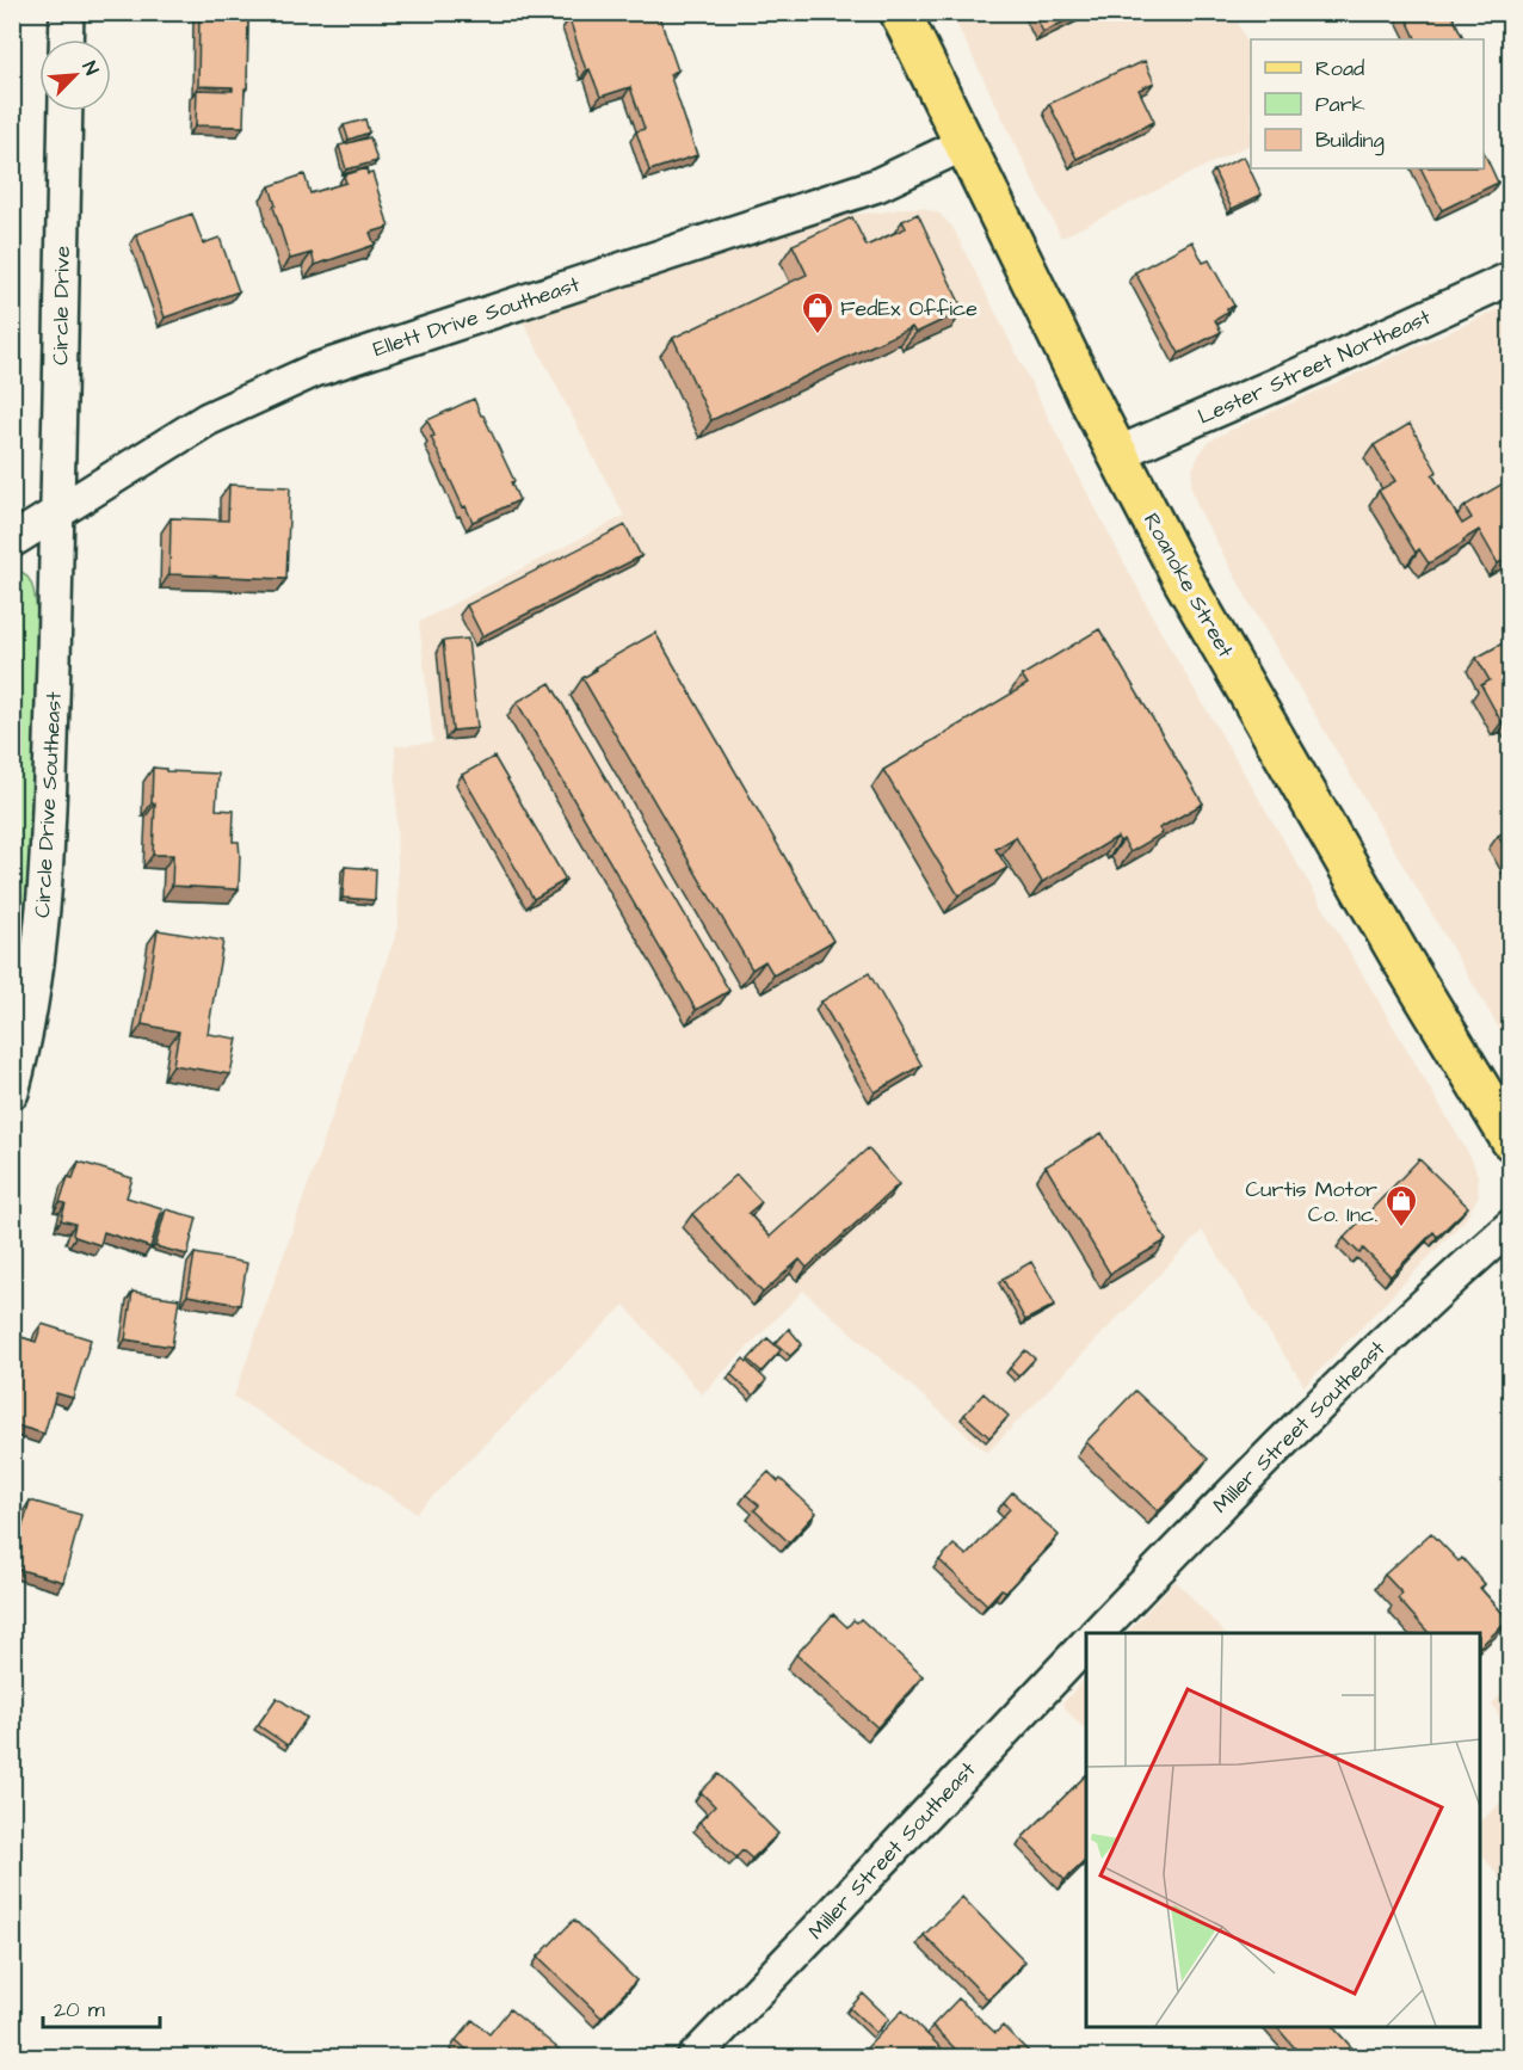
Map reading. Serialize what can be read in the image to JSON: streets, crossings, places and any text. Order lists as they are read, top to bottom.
{
  "streets": {
    "main road": ["Roanoke Street"],
    "street": [
      "Circle Drive",
      "Ellett Drive Southeast",
      "Lester Street Northeast",
      "Circle Drive Southeast",
      "Miller Street Southeast"
    ]
  },
  "crossings": [
    ["Circle Drive", "Ellett Drive Southeast"],
    ["Circle Drive", "Circle Drive Southeast"],
    ["Ellett Drive Southeast", "Roanoke Street"],
    ["Ellett Drive Southeast", "Circle Drive Southeast"],
    ["Lester Street Northeast", "Roanoke Street"]
  ],
  "places": {
    "shop": ["FedEx Office", "Curtis Motor Co. Inc."]
  },
  "legend": ["Road", "Park", "Building"],
  "scale_bar": "20 m",
  "north": "top right"
}
